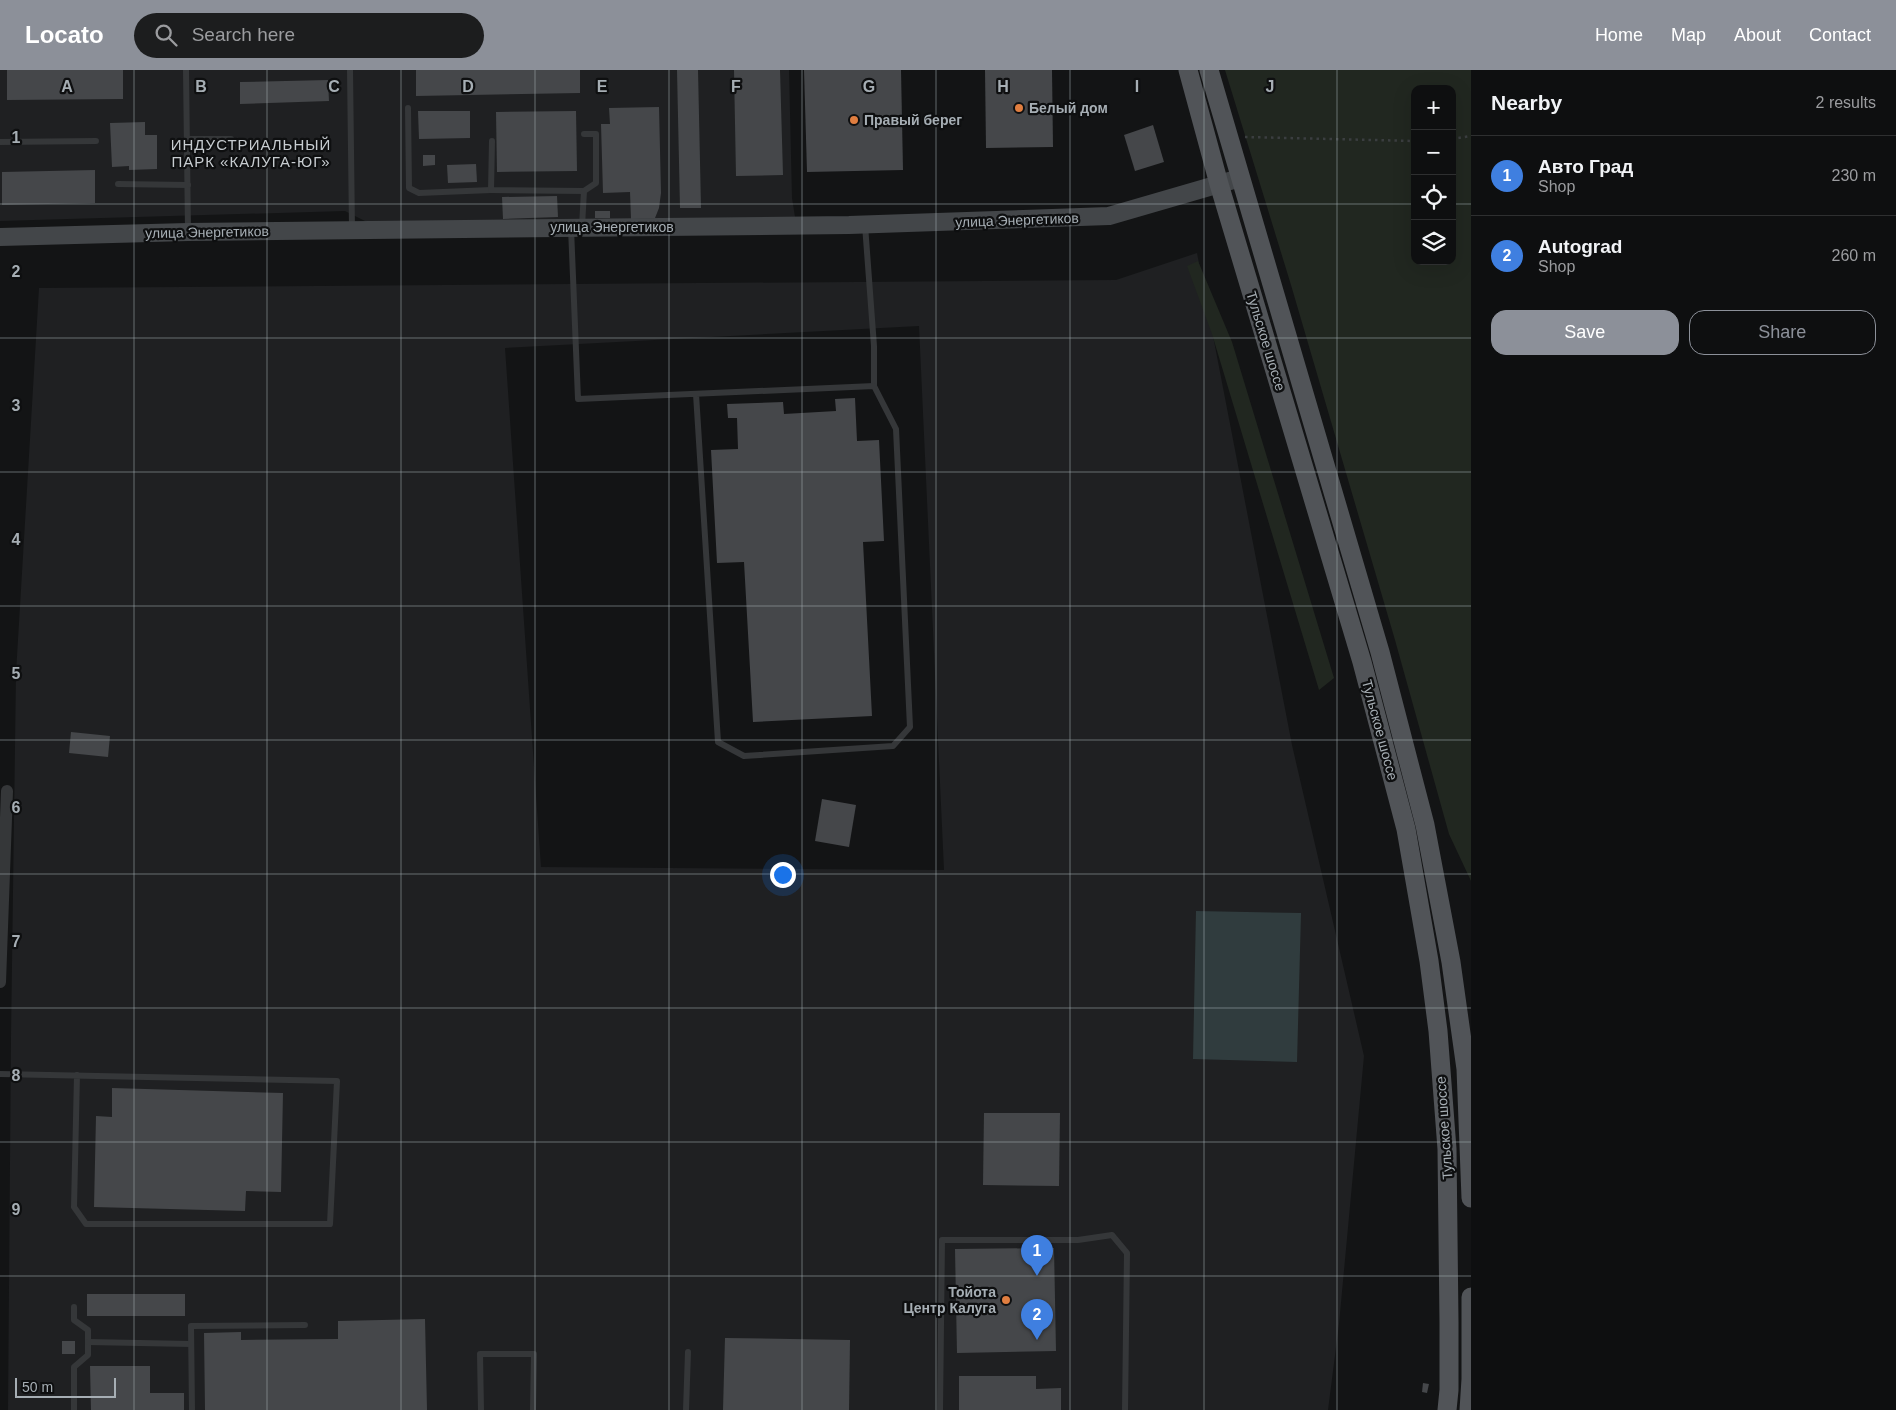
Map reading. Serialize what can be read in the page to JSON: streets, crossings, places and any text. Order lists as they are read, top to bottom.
{
  "streets": {
    "main road": ["Тульское шоссе"],
    "street": ["улица Энергетиков"]
  },
  "crossings": [
    ["улица Энергетиков", "Тульское шоссе"]
  ],
  "districts": ["ИНДУСТРИАЛЬНЫЙ ПАРК «КАЛУГА-ЮГ»"],
  "places": ["Белый дом", "Правый берег", "Тойота Центр Калуга"],
  "scale_bar": "50 m",
  "page": {
    "header": "Locato",
    "search": "Search here",
    "nav": [
      "Home",
      "Map",
      "About",
      "Contact"
    ],
    "heading": ["Nearby", "2 results"],
    "map_buttons": ["+", "−"],
    "list": [
      {
        "mark": "1",
        "name": "Авто Град",
        "note": "Shop",
        "value": "230 m"
      },
      {
        "mark": "2",
        "name": "Autograd",
        "note": "Shop",
        "value": "260 m"
      }
    ],
    "buttons": ["Save", "Share"],
    "pins": ["1", "2"],
    "scale": "50 m"
  },
  "grid": {
    "columns": [
      "A",
      "B",
      "C",
      "D",
      "E",
      "F",
      "G",
      "H",
      "I",
      "J"
    ],
    "rows": [
      "1",
      "2",
      "3",
      "4",
      "5",
      "6",
      "7",
      "8",
      "9"
    ]
  }
}
